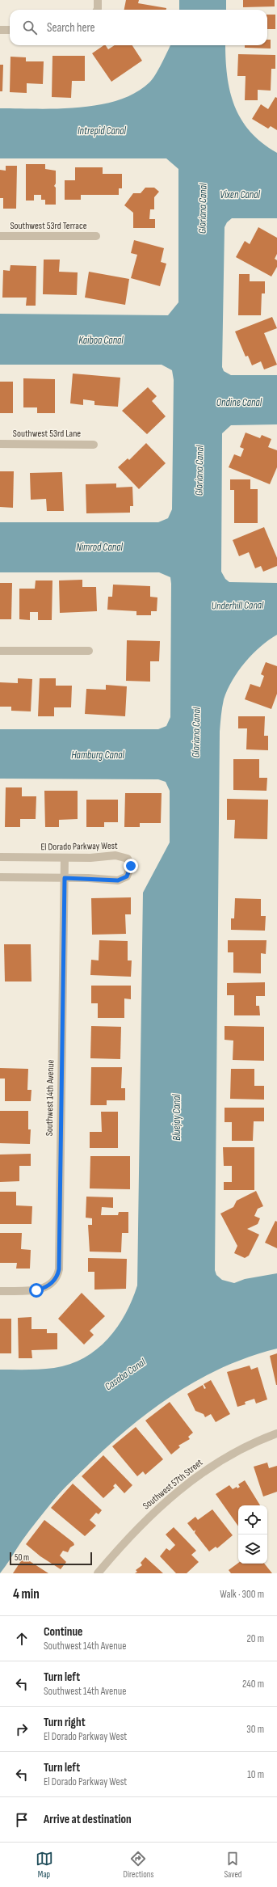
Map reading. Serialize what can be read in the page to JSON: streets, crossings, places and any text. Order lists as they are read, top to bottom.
{
  "streets": {
    "street": [
      "Southwest 53rd Terrace",
      "Southwest 53rd Lane",
      "El Dorado Parkway West",
      "Southwest 14th Avenue",
      "Southwest 57th Street"
    ]
  },
  "crossings": [
    ["El Dorado Parkway West", "Southwest 14th Avenue"]
  ],
  "water": [
    "Intrepid Canal",
    "Vixen Canal",
    "Gloriana Canal",
    "Kaiboa Canal",
    "Ondine Canal",
    "Nimrod Canal",
    "Underhill Canal",
    "Hamburg Canal",
    "Bluejay Canal",
    "Casaba Canal"
  ],
  "scale_bar": "50 m",
  "page": {
    "search": "Search here",
    "scale": "50 m",
    "heading": ["4 min", "Walk · 300 m"],
    "list": [
      ["Continue", "Southwest 14th Avenue", "20 m"],
      ["Turn left", "Southwest 14th Avenue", "240 m"],
      ["Turn right", "El Dorado Parkway West", "30 m"],
      ["Turn left", "El Dorado Parkway West", "10 m"],
      "Arrive at destination"
    ],
    "nav": ["Map", "Directions", "Saved"]
  }
}
